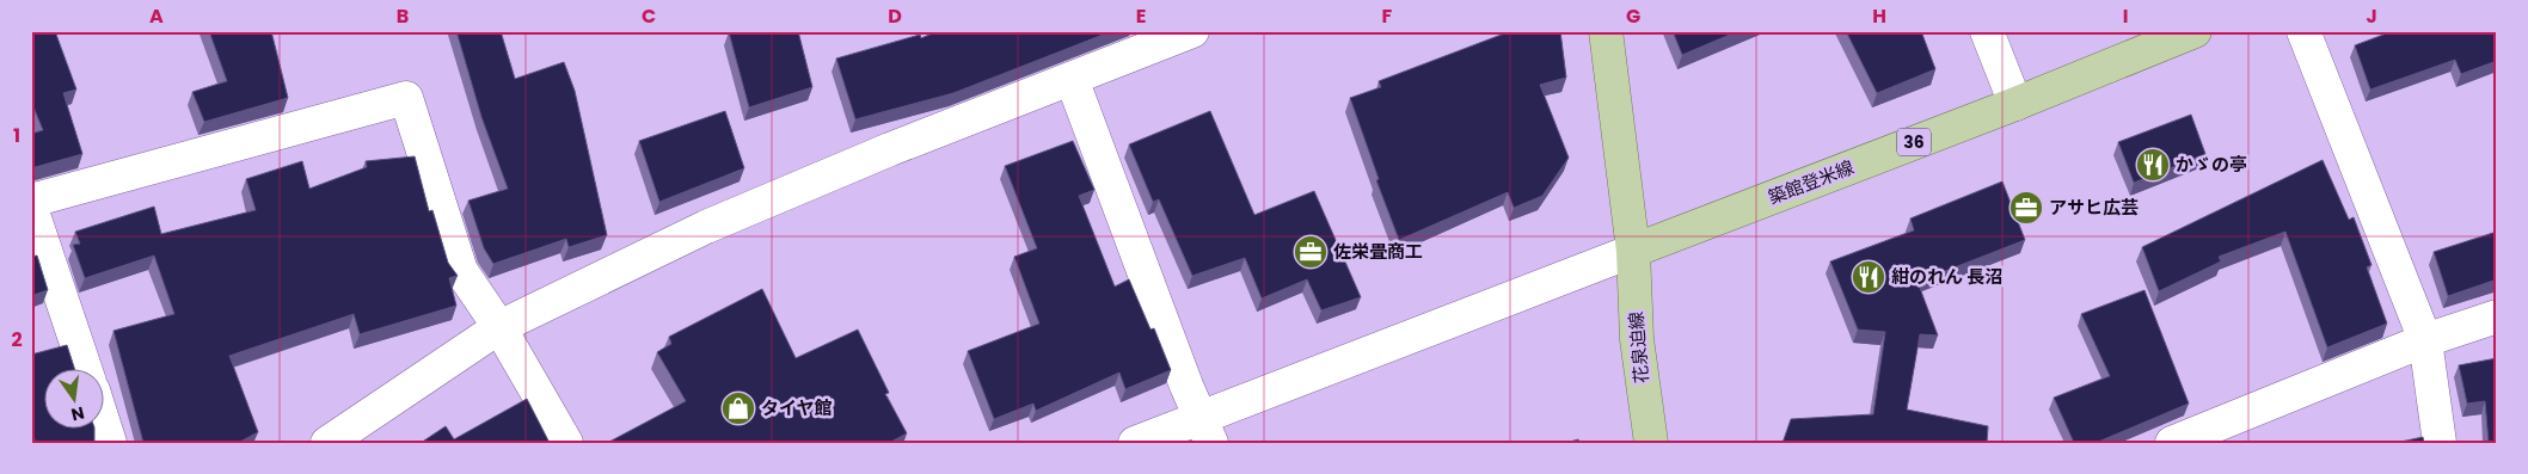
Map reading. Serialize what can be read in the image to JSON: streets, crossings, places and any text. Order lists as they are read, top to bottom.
{
  "streets": {
    "main road": ["36", "築館登米線", "花泉迫線"]
  },
  "crossings": [
    ["築館登米線", "花泉迫線"]
  ],
  "places": {
    "restaurant": ["かゞの亭", "紺のれん 長沼"],
    "office": ["アサヒ広芸", "佐栄畳商工"],
    "shop": ["タイヤ館"]
  },
  "north": "bottom",
  "grid": {
    "columns": [
      "A",
      "B",
      "C",
      "D",
      "E",
      "F",
      "G",
      "H",
      "I",
      "J"
    ],
    "rows": ["1", "2"]
  }
}
